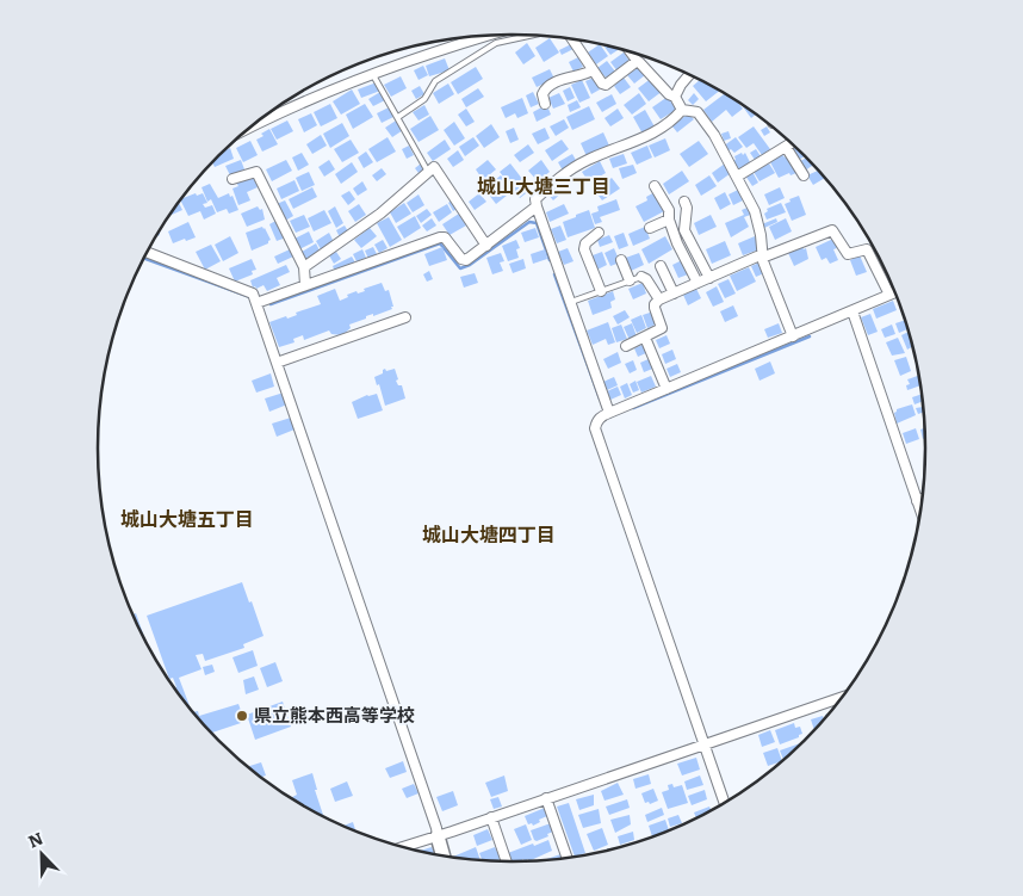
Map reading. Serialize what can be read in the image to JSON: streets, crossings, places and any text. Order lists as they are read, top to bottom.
{
  "districts": ["城山大塘三丁目", "城山大塘五丁目", "城山大塘四丁目"],
  "places": ["県立熊本西高等学校"],
  "north": "top left"
}
